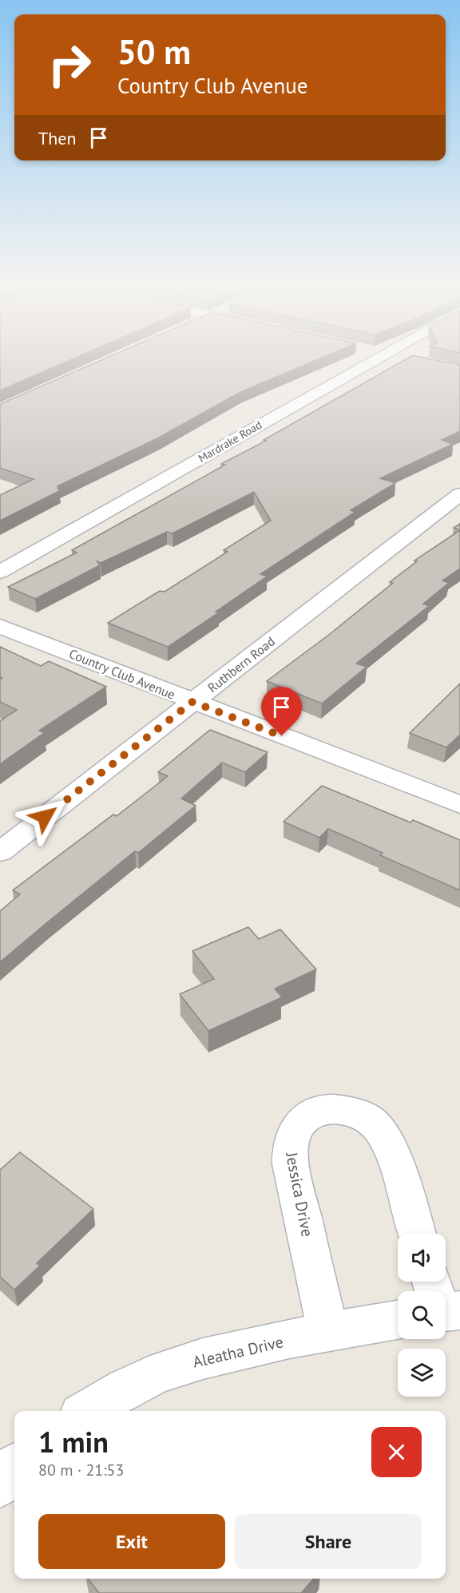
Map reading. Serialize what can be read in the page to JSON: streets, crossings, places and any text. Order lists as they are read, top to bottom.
{
  "streets": {
    "street": [
      "Mardrake Road",
      "Ruthbern Road",
      "Country Club Avenue",
      "Jessica Drive",
      "Aleatha Drive"
    ]
  },
  "crossings": [
    ["Ruthbern Road", "Country Club Avenue"],
    ["Jessica Drive", "Aleatha Drive"]
  ],
  "page": {
    "turn": ["50 m", "Country Club Avenue"],
    "then": "Then",
    "heading": ["1 min", "80 m · 21:53"],
    "buttons": ["Exit", "Share"]
  }
}
